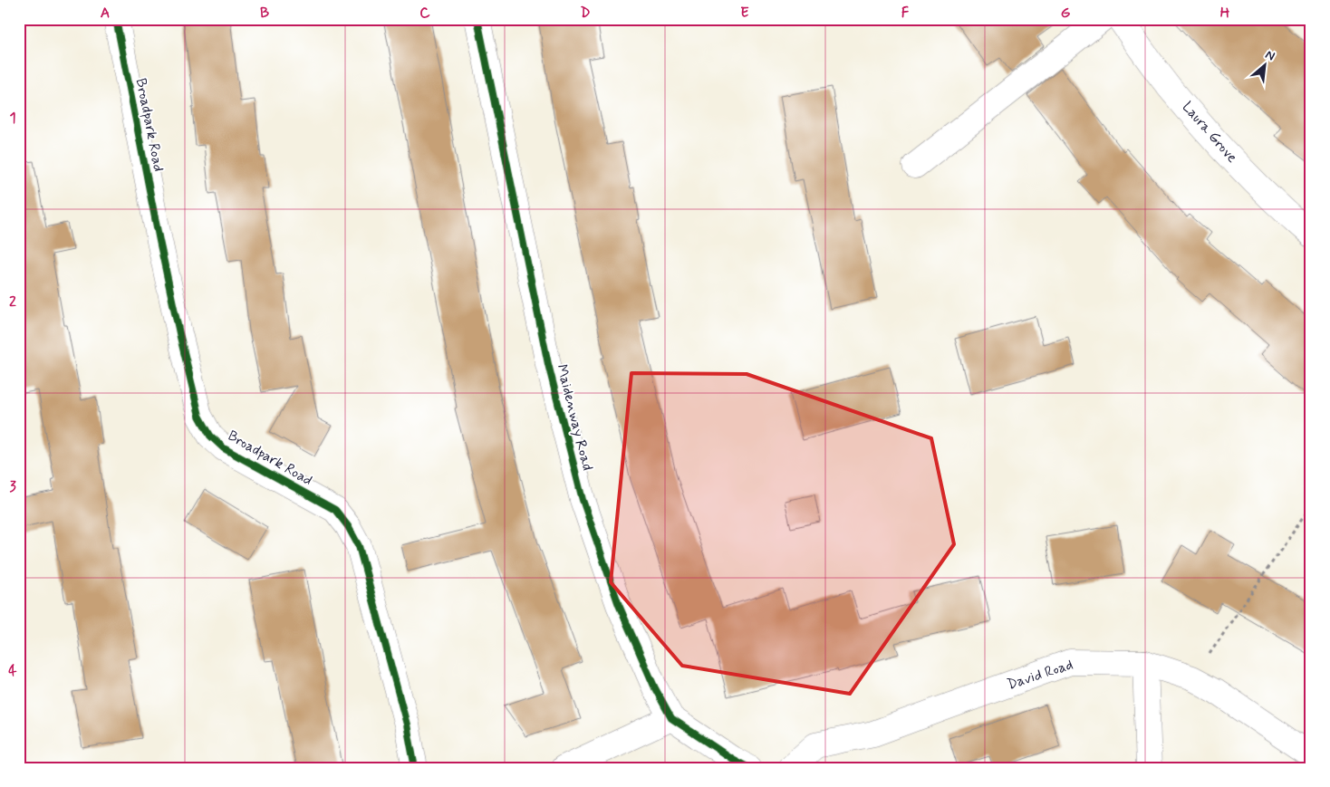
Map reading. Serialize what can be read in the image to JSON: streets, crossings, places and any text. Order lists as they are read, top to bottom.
{
  "streets": {
    "street": [
      "Broadpark Road",
      "Laura Grove",
      "Maidenway Road",
      "David Road"
    ]
  },
  "north": "top right",
  "grid": {
    "columns": [
      "A",
      "B",
      "C",
      "D",
      "E",
      "F",
      "G",
      "H"
    ],
    "rows": [
      "1",
      "2",
      "3",
      "4"
    ]
  }
}
